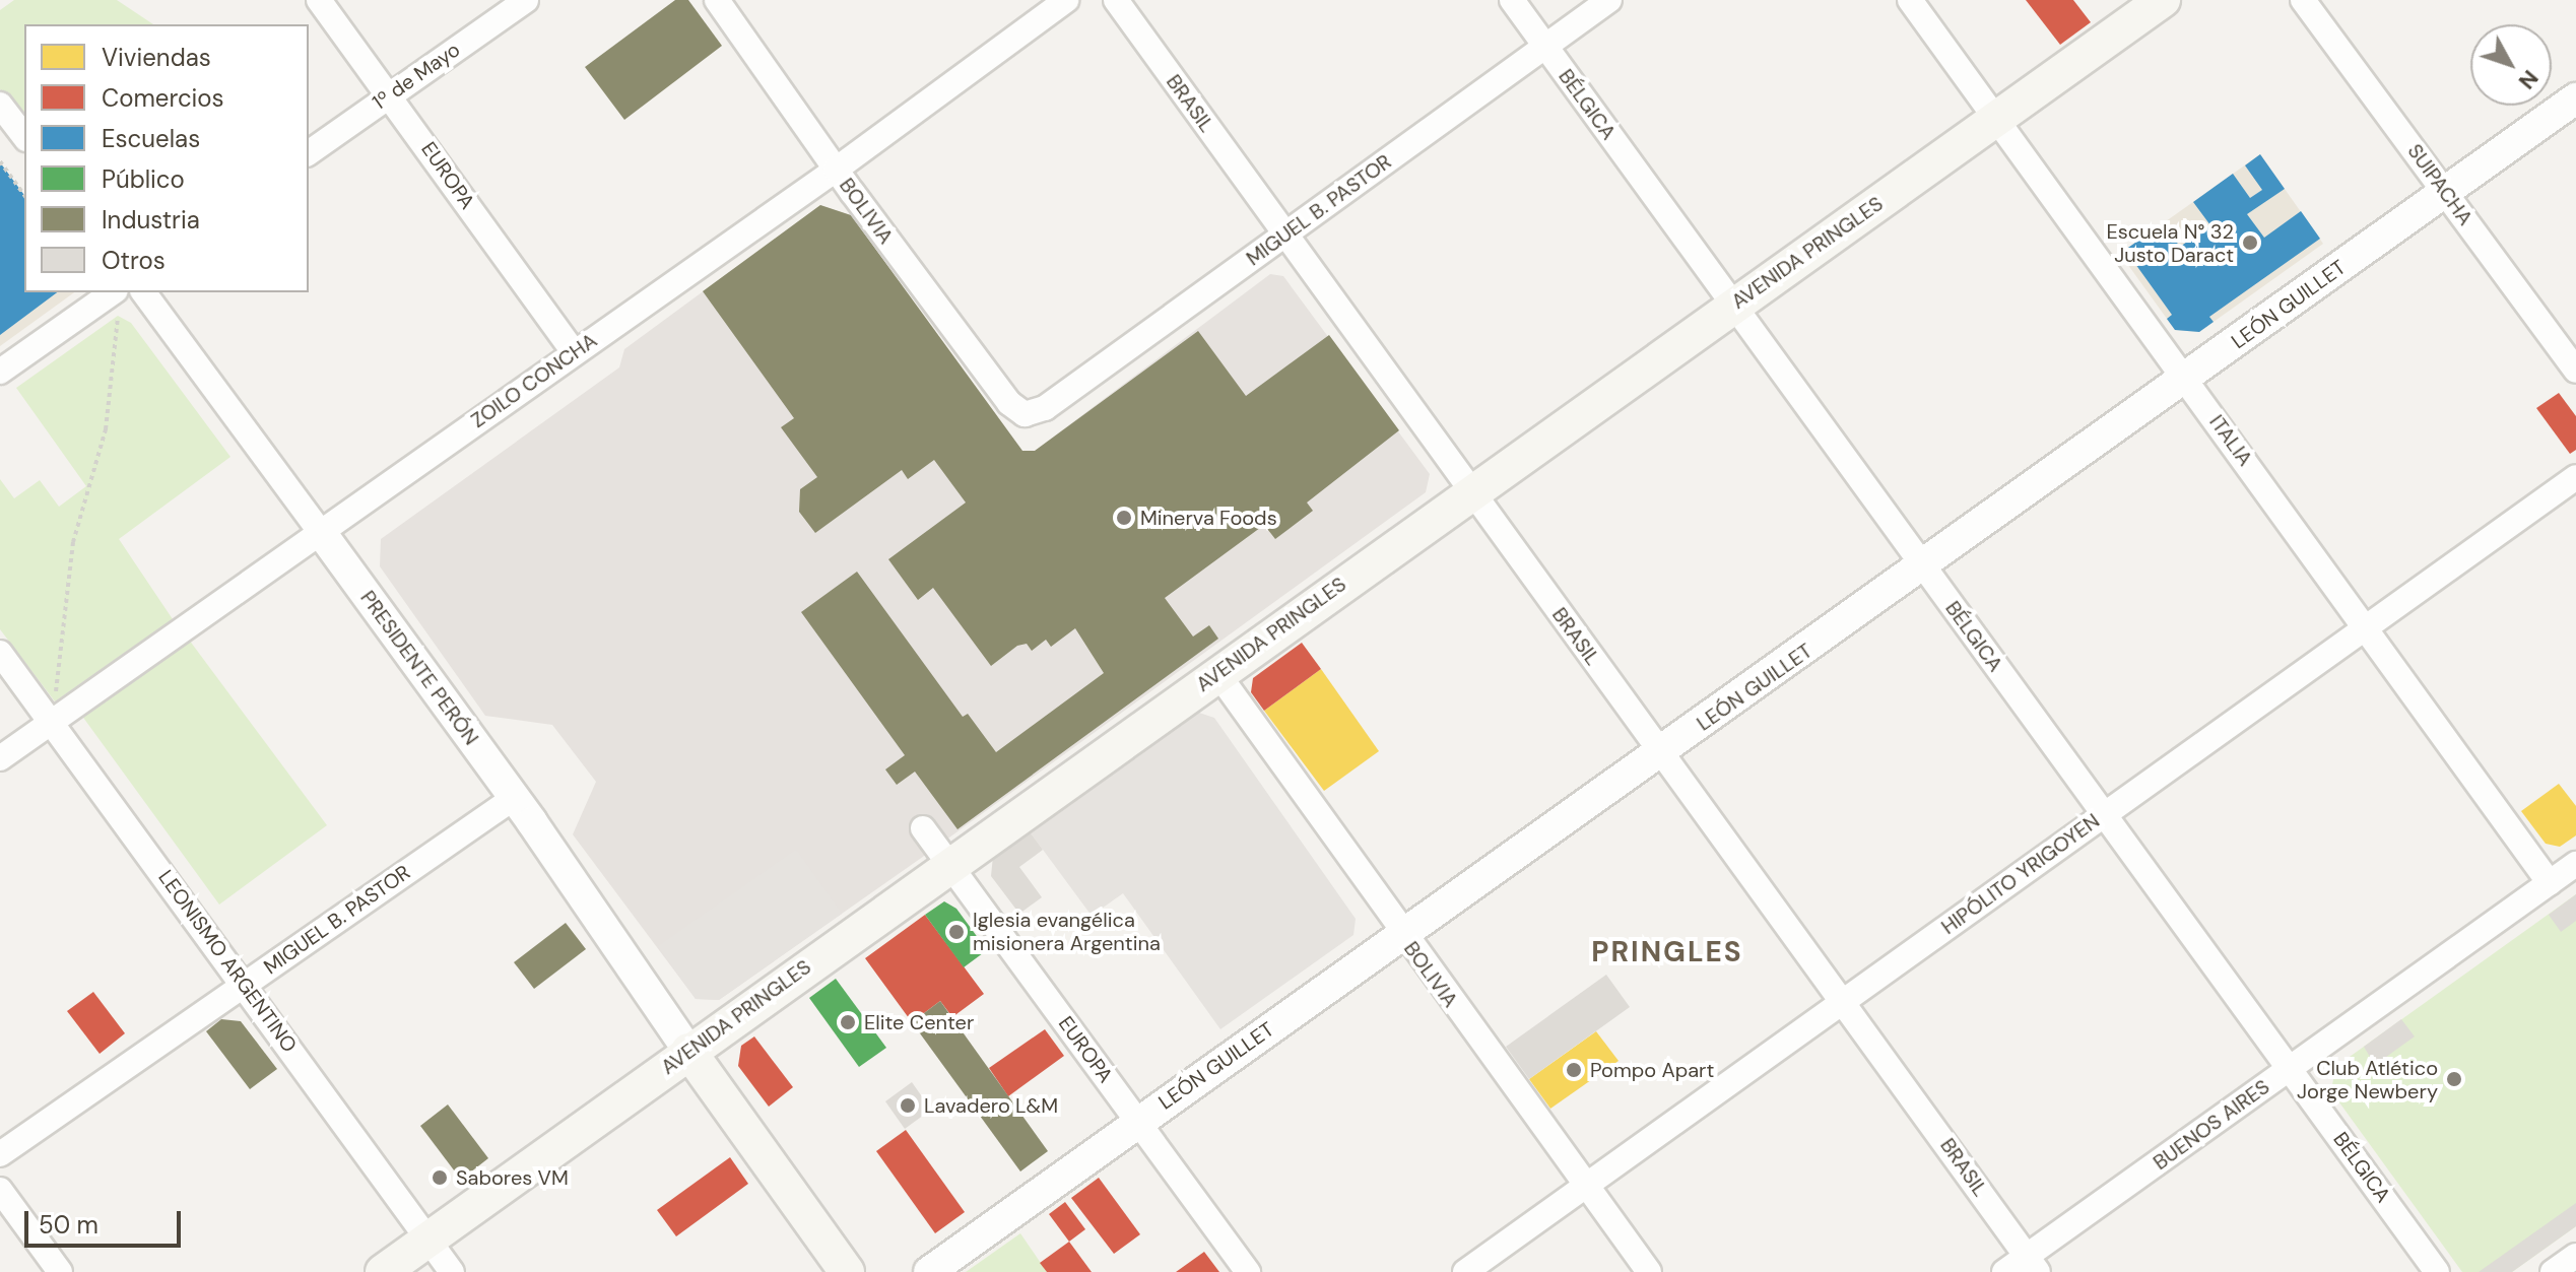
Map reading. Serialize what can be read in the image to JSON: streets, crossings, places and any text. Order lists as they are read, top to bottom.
{
  "streets": {
    "main road": ["AVENIDA PRINGLES"],
    "street": [
      "1º de Mayo",
      "BRASIL",
      "BÉLGICA",
      "EUROPA",
      "SUIPACHA",
      "MIGUEL B. PASTOR",
      "BOLIVIA",
      "LEÓN GUILLET",
      "ZOILO CONCHA",
      "ITALIA",
      "PRESIDENTE PERÓN",
      "HIPÓLITO YRIGOYEN",
      "LEONISMO ARGENTINO",
      "BUENOS AIRES"
    ]
  },
  "crossings": [
    ["1º de Mayo", "EUROPA"],
    ["BRASIL", "MIGUEL B. PASTOR"],
    ["BRASIL", "AVENIDA PRINGLES"],
    ["BRASIL", "LEÓN GUILLET"],
    ["BRASIL", "HIPÓLITO YRIGOYEN"],
    ["BRASIL", "BUENOS AIRES"],
    ["BÉLGICA", "MIGUEL B. PASTOR"],
    ["BÉLGICA", "AVENIDA PRINGLES"],
    ["BÉLGICA", "LEÓN GUILLET"],
    ["BÉLGICA", "HIPÓLITO YRIGOYEN"],
    ["BÉLGICA", "BUENOS AIRES"],
    ["EUROPA", "AVENIDA PRINGLES"],
    ["EUROPA", "LEÓN GUILLET"],
    ["EUROPA", "ZOILO CONCHA"],
    ["SUIPACHA", "LEÓN GUILLET"],
    ["MIGUEL B. PASTOR", "BOLIVIA"],
    ["MIGUEL B. PASTOR", "PRESIDENTE PERÓN"],
    ["MIGUEL B. PASTOR", "LEONISMO ARGENTINO"],
    ["BOLIVIA", "AVENIDA PRINGLES"],
    ["BOLIVIA", "LEÓN GUILLET"],
    ["BOLIVIA", "ZOILO CONCHA"],
    ["BOLIVIA", "HIPÓLITO YRIGOYEN"],
    ["AVENIDA PRINGLES", "ITALIA"],
    ["AVENIDA PRINGLES", "PRESIDENTE PERÓN"],
    ["AVENIDA PRINGLES", "LEONISMO ARGENTINO"],
    ["LEÓN GUILLET", "ITALIA"],
    ["ZOILO CONCHA", "PRESIDENTE PERÓN"],
    ["ZOILO CONCHA", "LEONISMO ARGENTINO"],
    ["ITALIA", "HIPÓLITO YRIGOYEN"],
    ["ITALIA", "BUENOS AIRES"]
  ],
  "districts": ["PRINGLES"],
  "places": [
    "Escuela N° 32 Justo Daract",
    "Minerva Foods",
    "Iglesia evangélica misionera Argentina",
    "Elite Center",
    "Pompo Apart",
    "Club Atlético Jorge Newbery",
    "Lavadero L&M",
    "Sabores VM"
  ],
  "legend": [
    "Viviendas",
    "Comercios",
    "Escuelas",
    "Público",
    "Industria",
    "Otros"
  ],
  "scale_bar": "50 m",
  "north": "bottom right"
}
